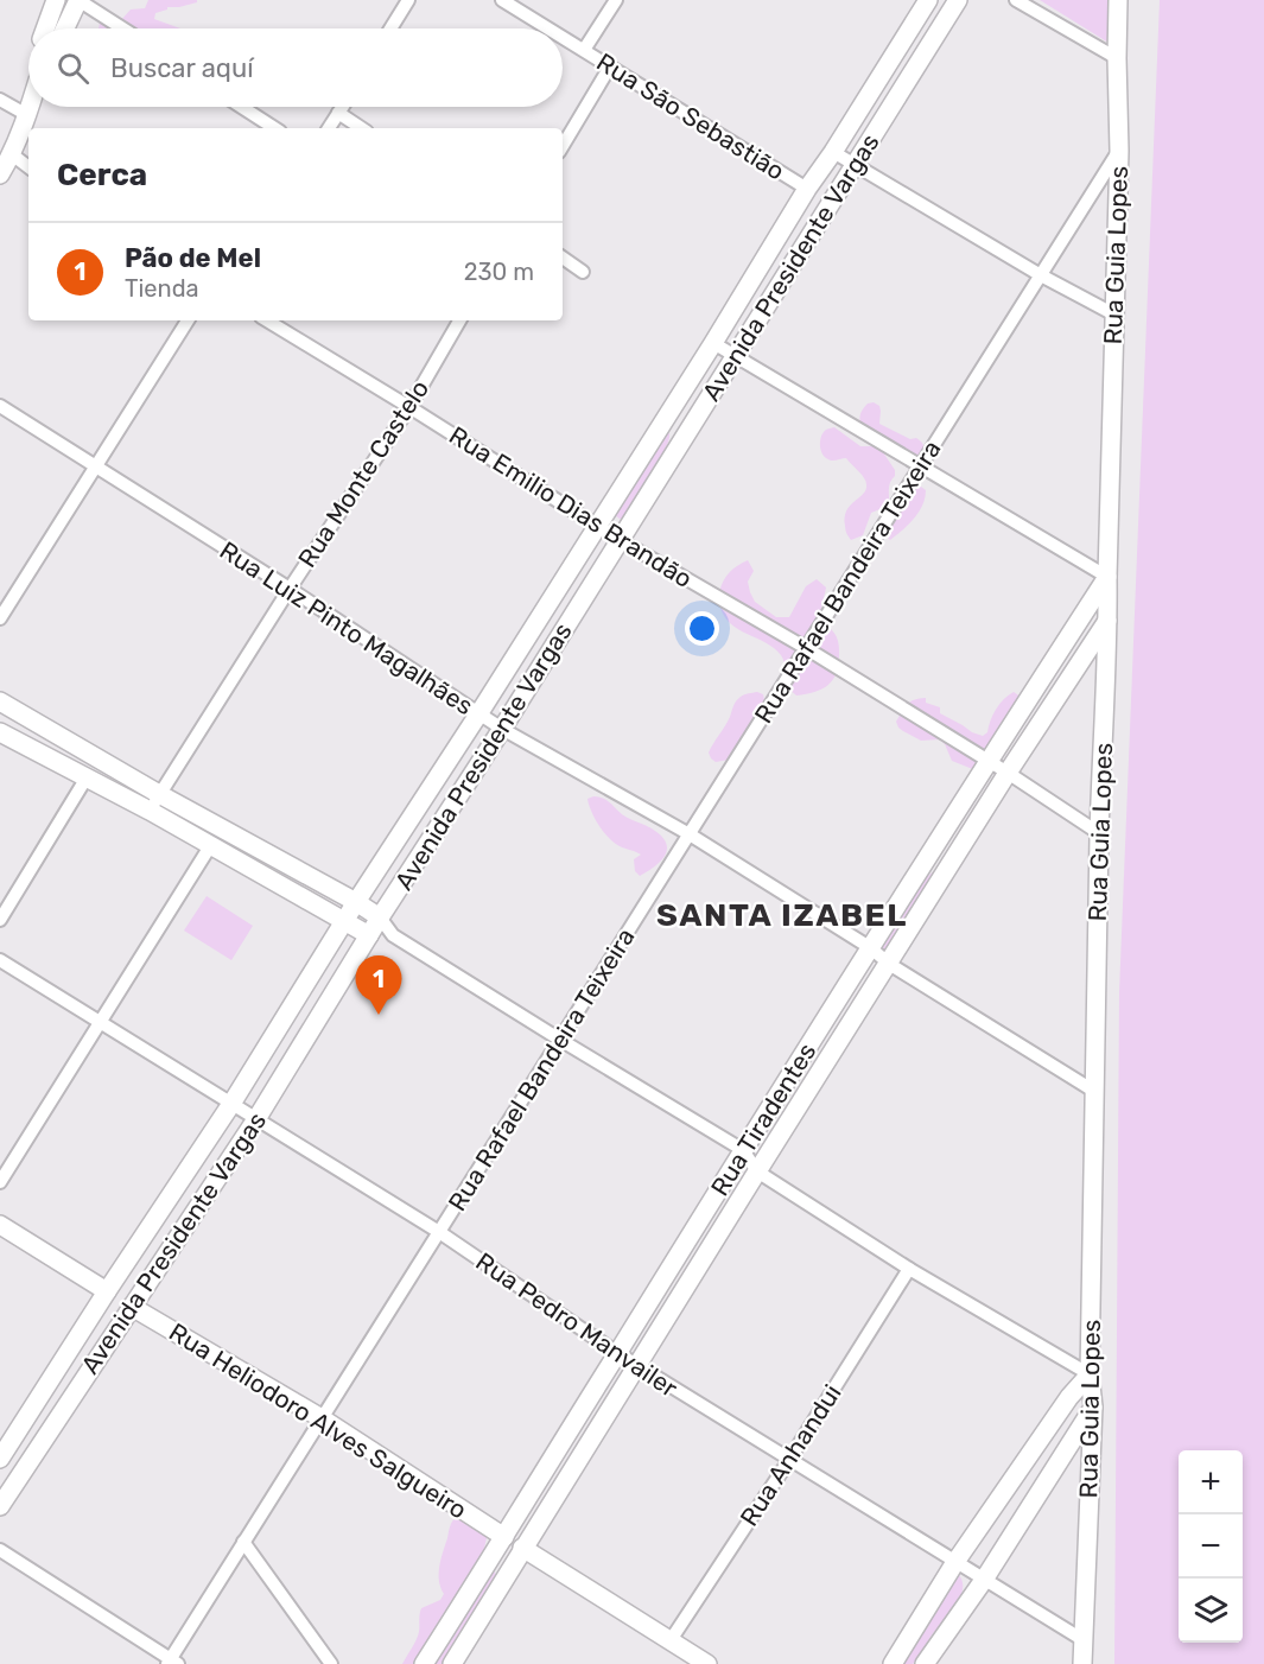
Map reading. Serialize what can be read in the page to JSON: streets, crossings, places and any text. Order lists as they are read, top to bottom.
{
  "streets": {
    "main road": [
      "Rua Guia Lopes",
      "Avenida Presidente Vargas",
      "Rua Tiradentes",
      "Rua Heliodoro Alves Salgueiro"
    ],
    "street": [
      "Rua São Sebastião",
      "Rua Monte Castelo",
      "Rua Emilio Dias Brandão",
      "Rua Rafael Bandeira Teixeira",
      "Rua Luiz Pinto Magalhães",
      "Rua Pedro Manvailer",
      "Rua Anhandui"
    ]
  },
  "crossings": [
    ["Rua São Sebastião", "Avenida Presidente Vargas"],
    ["Rua Guia Lopes", "Rua Emilio Dias Brandão"],
    ["Rua Guia Lopes", "Rua Rafael Bandeira Teixeira"],
    ["Rua Guia Lopes", "Rua Luiz Pinto Magalhães"],
    ["Rua Guia Lopes", "Rua Tiradentes"],
    ["Rua Guia Lopes", "Rua Pedro Manvailer"],
    ["Avenida Presidente Vargas", "Rua Emilio Dias Brandão"],
    ["Avenida Presidente Vargas", "Rua Luiz Pinto Magalhães"],
    ["Avenida Presidente Vargas", "Rua Pedro Manvailer"],
    ["Avenida Presidente Vargas", "Rua Heliodoro Alves Salgueiro"],
    ["Rua Monte Castelo", "Rua Emilio Dias Brandão"],
    ["Rua Monte Castelo", "Rua Luiz Pinto Magalhães"],
    ["Rua Emilio Dias Brandão", "Rua Rafael Bandeira Teixeira"],
    ["Rua Emilio Dias Brandão", "Rua Tiradentes"],
    ["Rua Rafael Bandeira Teixeira", "Rua Luiz Pinto Magalhães"],
    ["Rua Rafael Bandeira Teixeira", "Rua Pedro Manvailer"],
    ["Rua Rafael Bandeira Teixeira", "Rua Heliodoro Alves Salgueiro"],
    ["Rua Luiz Pinto Magalhães", "Rua Tiradentes"],
    ["Rua Tiradentes", "Rua Pedro Manvailer"],
    ["Rua Tiradentes", "Rua Heliodoro Alves Salgueiro"],
    ["Rua Pedro Manvailer", "Rua Anhandui"]
  ],
  "districts": ["SANTA IZABEL"],
  "page": {
    "search": "Buscar aquí",
    "heading": "Cerca",
    "list": [
      {
        "mark": "1",
        "name": "Pão de Mel",
        "note": "Tienda",
        "value": "230 m"
      }
    ],
    "pins": "1",
    "map_buttons": ["+", "−"]
  }
}
